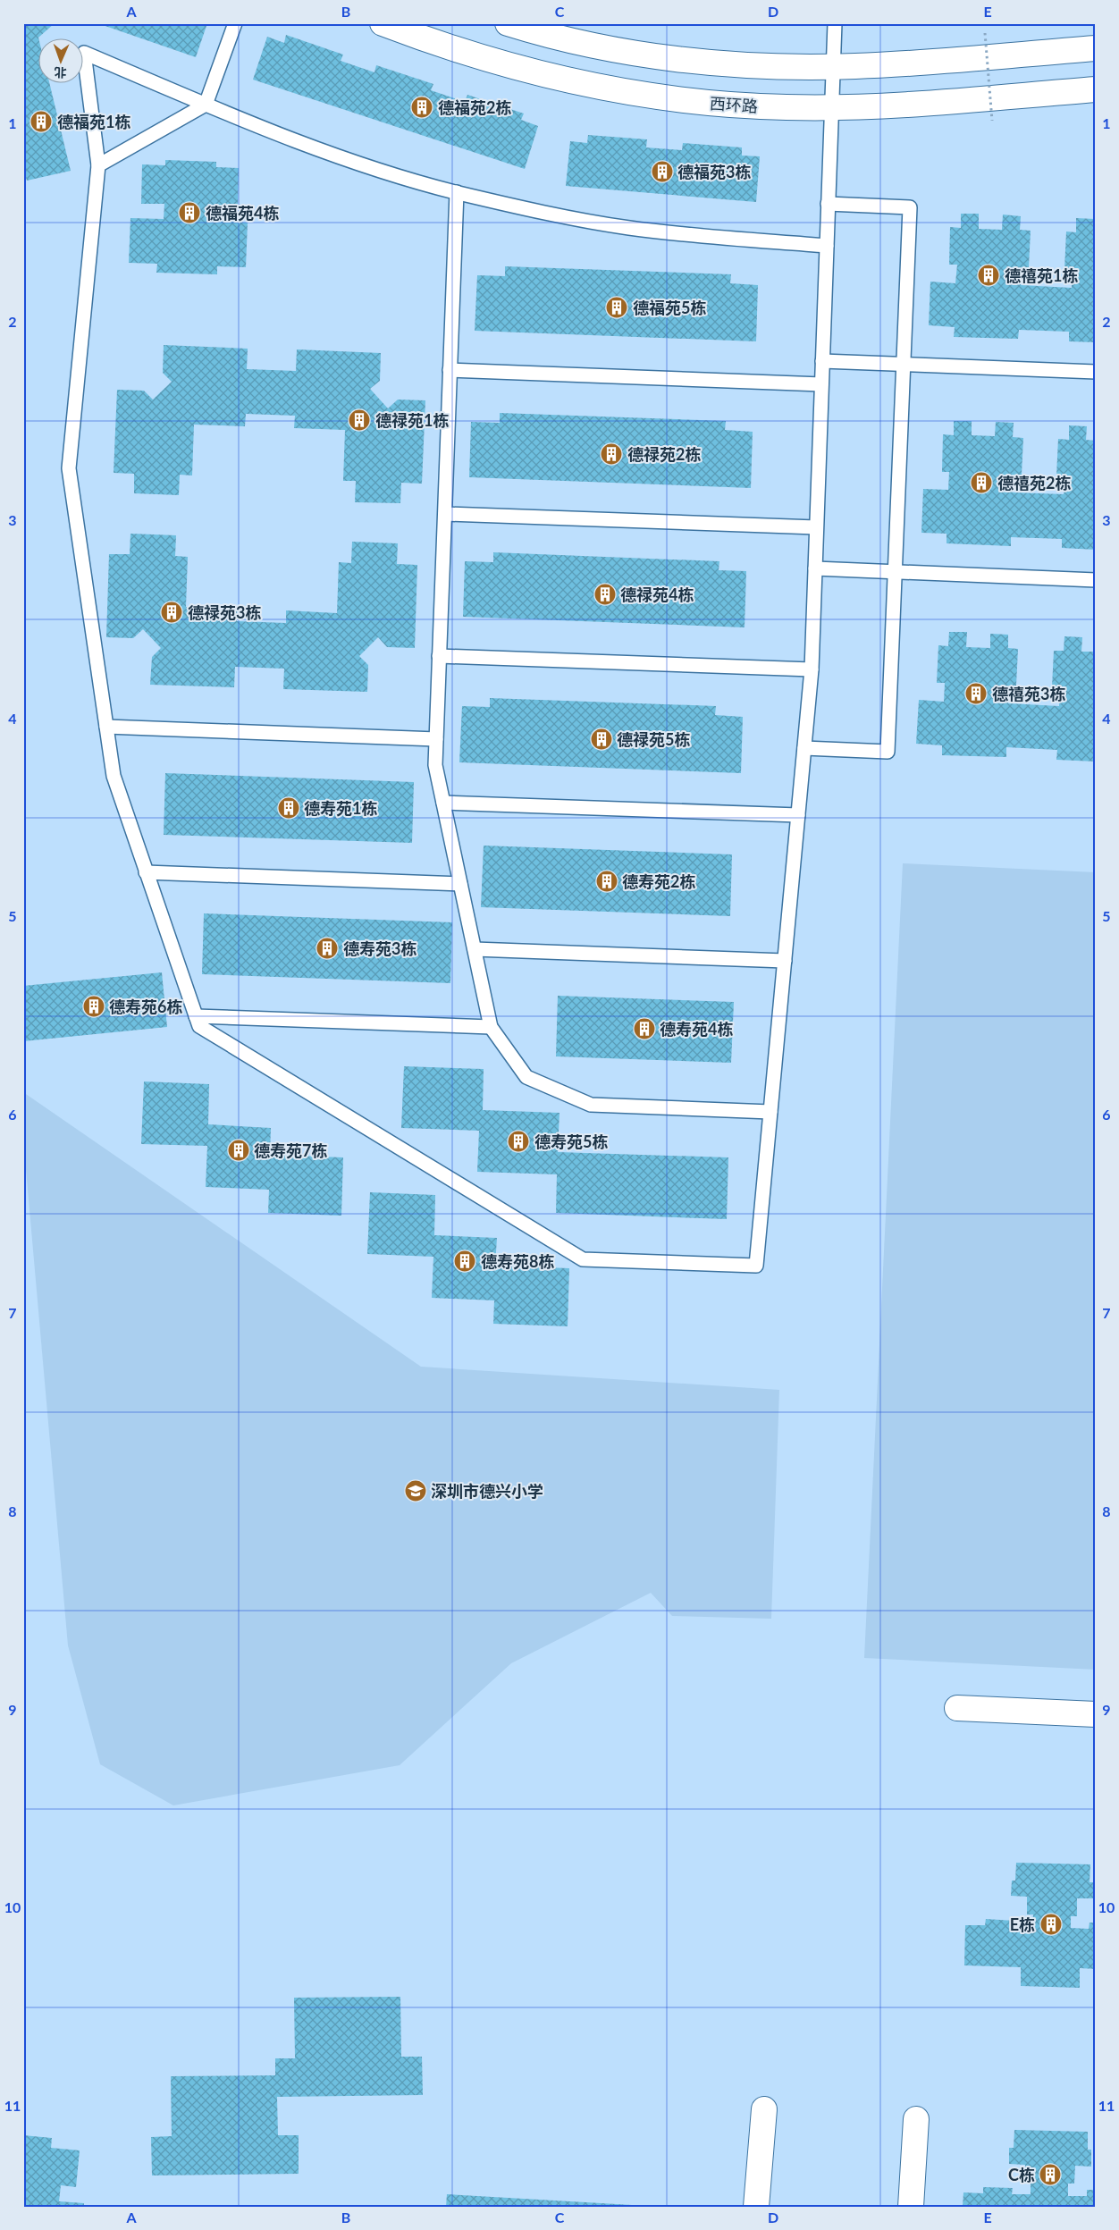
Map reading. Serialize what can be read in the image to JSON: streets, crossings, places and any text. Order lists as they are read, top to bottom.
{
  "streets": {
    "main road": ["西环路"]
  },
  "places": {
    "building": [
      "德福苑2栋",
      "德福苑1栋",
      "德福苑3栋",
      "德福苑4栋",
      "德禧苑1栋",
      "德福苑5栋",
      "德禄苑1栋",
      "德禄苑2栋",
      "德禧苑2栋",
      "德禄苑4栋",
      "德禄苑3栋",
      "德禧苑3栋",
      "德禄苑5栋",
      "德寿苑1栋",
      "德寿苑2栋",
      "德寿苑3栋",
      "德寿苑6栋",
      "德寿苑4栋",
      "德寿苑5栋",
      "德寿苑7栋",
      "德寿苑8栋",
      "E栋",
      "C栋"
    ],
    "school or university": ["深圳市德兴小学"]
  },
  "north": "bottom",
  "grid": {
    "columns": [
      "A",
      "B",
      "C",
      "D",
      "E"
    ],
    "rows": [
      "1",
      "2",
      "3",
      "4",
      "5",
      "6",
      "7",
      "8",
      "9",
      "10",
      "11"
    ]
  }
}
